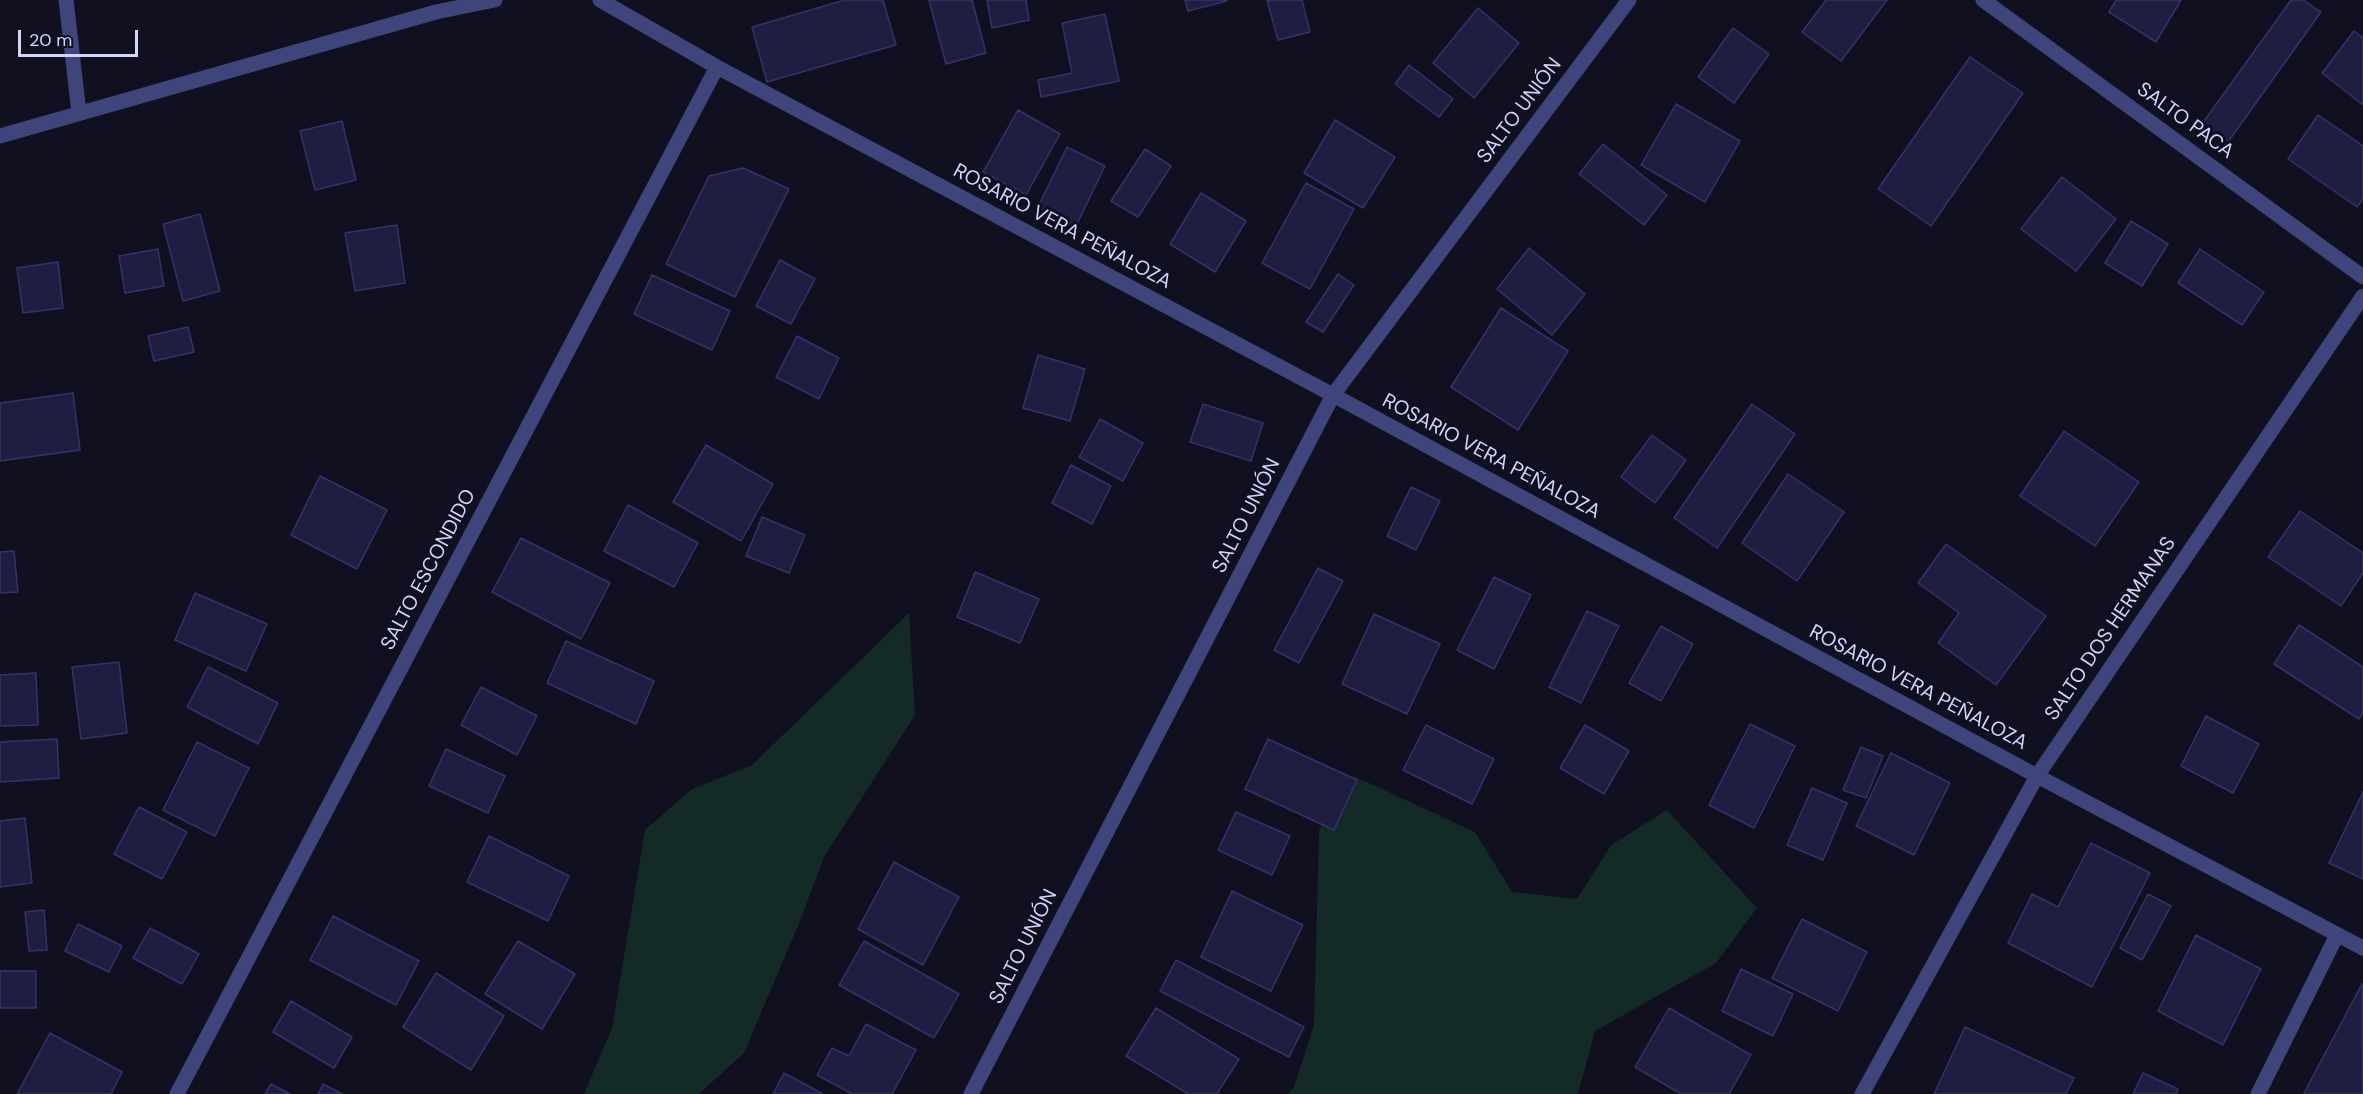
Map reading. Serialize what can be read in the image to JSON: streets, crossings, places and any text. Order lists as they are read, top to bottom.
{
  "streets": {
    "street": [
      "SALTO UNIÓN",
      "SALTO PACA",
      "ROSARIO VERA PEÑALOZA",
      "SALTO ESCONDIDO",
      "SALTO DOS HERMANAS"
    ]
  },
  "crossings": [
    ["SALTO UNIÓN", "ROSARIO VERA PEÑALOZA"],
    ["ROSARIO VERA PEÑALOZA", "SALTO ESCONDIDO"],
    ["ROSARIO VERA PEÑALOZA", "SALTO DOS HERMANAS"]
  ],
  "scale_bar": "20 m"
}
